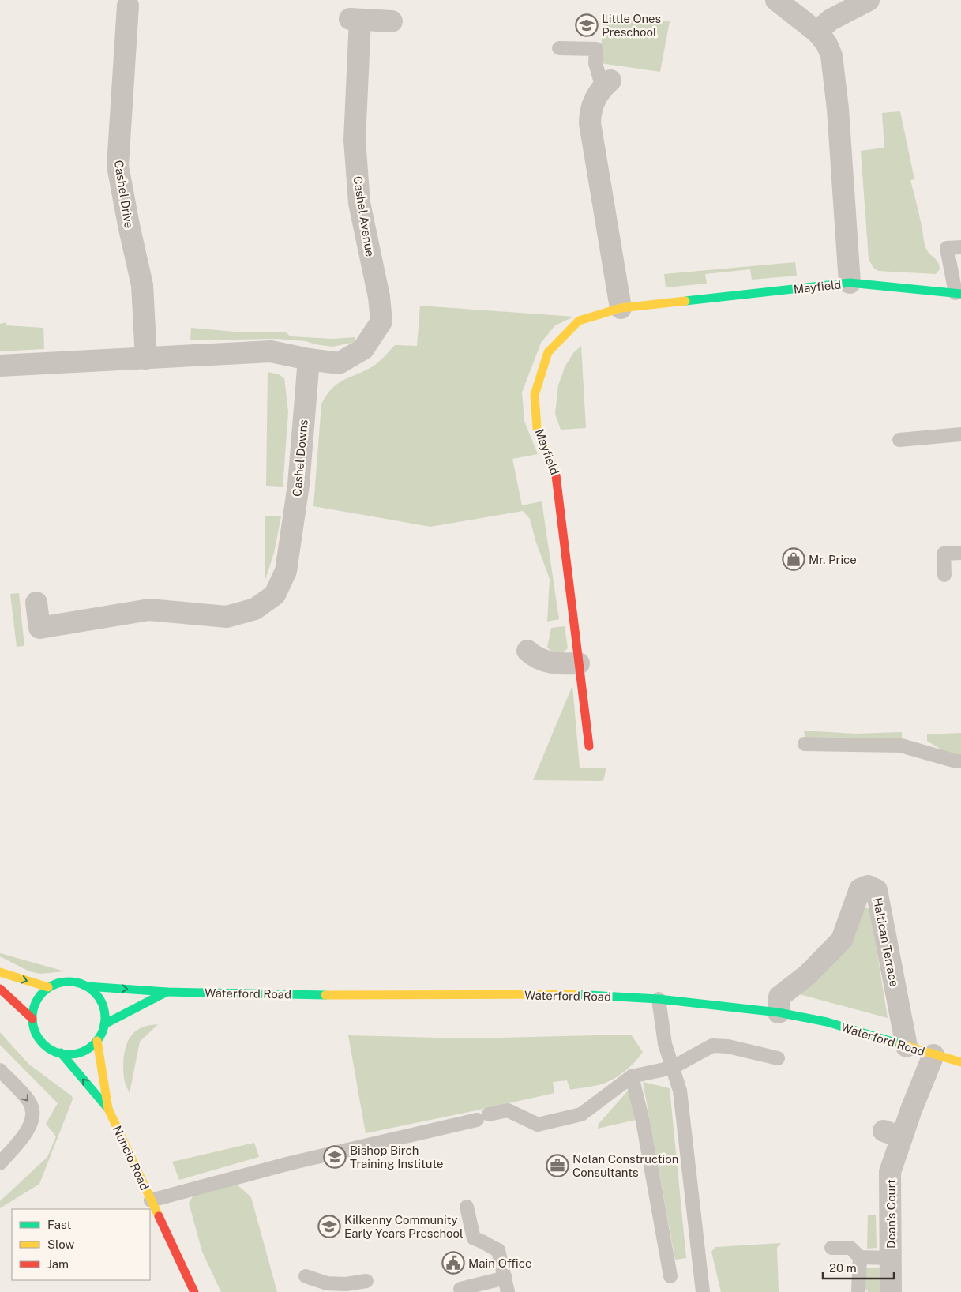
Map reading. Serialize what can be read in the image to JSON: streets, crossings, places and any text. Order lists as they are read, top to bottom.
{
  "streets": {
    "main road": ["Mayfield", "Waterford Road", "Nuncio Road"],
    "street": [
      "Cashel Drive",
      "Cashel Avenue",
      "Cashel Downs",
      "Haltican Terrace",
      "Dean's Court"
    ]
  },
  "crossings": [
    ["Cashel Avenue", "Cashel Downs"],
    ["Haltican Terrace", "Waterford Road"],
    ["Waterford Road", "Nuncio Road"],
    ["Waterford Road", "Dean's Court"]
  ],
  "places": {
    "school or university": ["Little Ones Preschool", "Bishop Birch Training Institute", "Kilkenny Community Early Years Preschool"],
    "shop": ["Mr. Price"],
    "office": ["Nolan Construction Consultants"],
    "public building": ["Main Office"]
  },
  "legend": ["Fast", "Slow", "Jam"],
  "scale_bar": "20 m"
}
